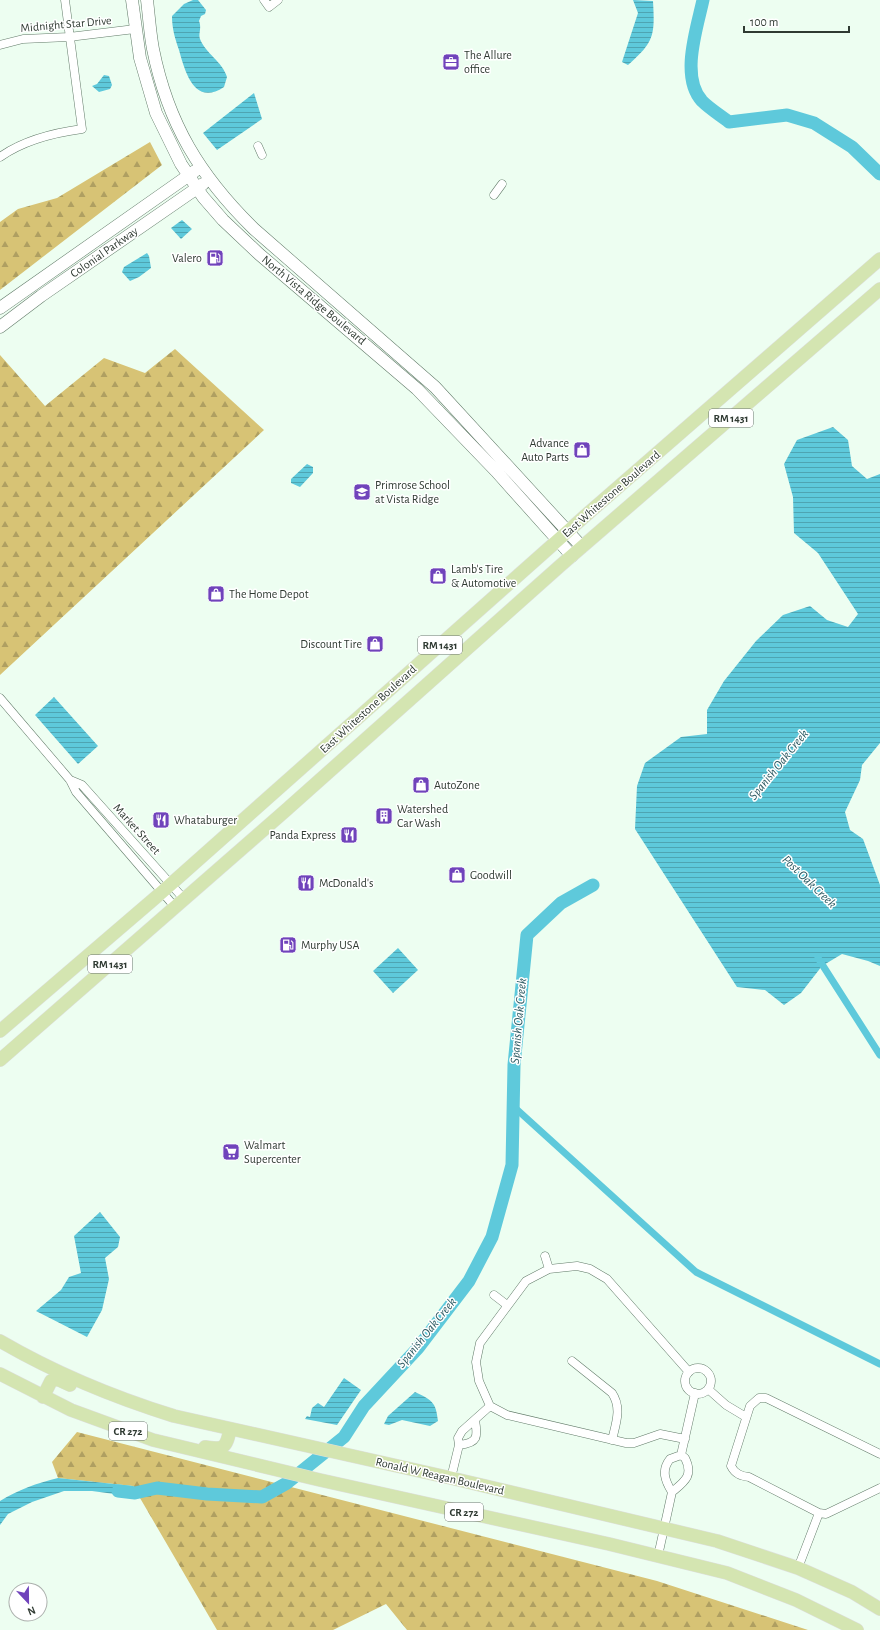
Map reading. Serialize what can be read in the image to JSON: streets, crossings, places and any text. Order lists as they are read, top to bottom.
{
  "streets": {
    "main road": [
      "RM 1431",
      "East Whitestone Boulevard",
      "CR 272",
      "Ronald W Reagan Boulevard"
    ],
    "street": [
      "Midnight Star Drive",
      "Colonial Parkway",
      "North Vista Ridge Boulevard",
      "Market Street"
    ]
  },
  "crossings": [
    ["Midnight Star Drive", "North Vista Ridge Boulevard"],
    ["Colonial Parkway", "North Vista Ridge Boulevard"],
    ["North Vista Ridge Boulevard", "East Whitestone Boulevard"],
    ["East Whitestone Boulevard", "Market Street"]
  ],
  "water": ["Spanish Oak Creek", "Post Oak Creek"],
  "places": {
    "office": ["The Allure office"],
    "fuel station": ["Valero", "Murphy USA"],
    "shop": [
      "Advance Auto Parts",
      "Lamb's Tire & Automotive",
      "The Home Depot",
      "Discount Tire",
      "AutoZone",
      "Goodwill"
    ],
    "school or university": ["Primrose School at Vista Ridge"],
    "building": ["Watershed Car Wash"],
    "restaurant": ["Whataburger", "Panda Express", "McDonald's"],
    "supermarket": ["Walmart Supercenter"]
  },
  "scale_bar": "100 m",
  "north": "bottom"
}
